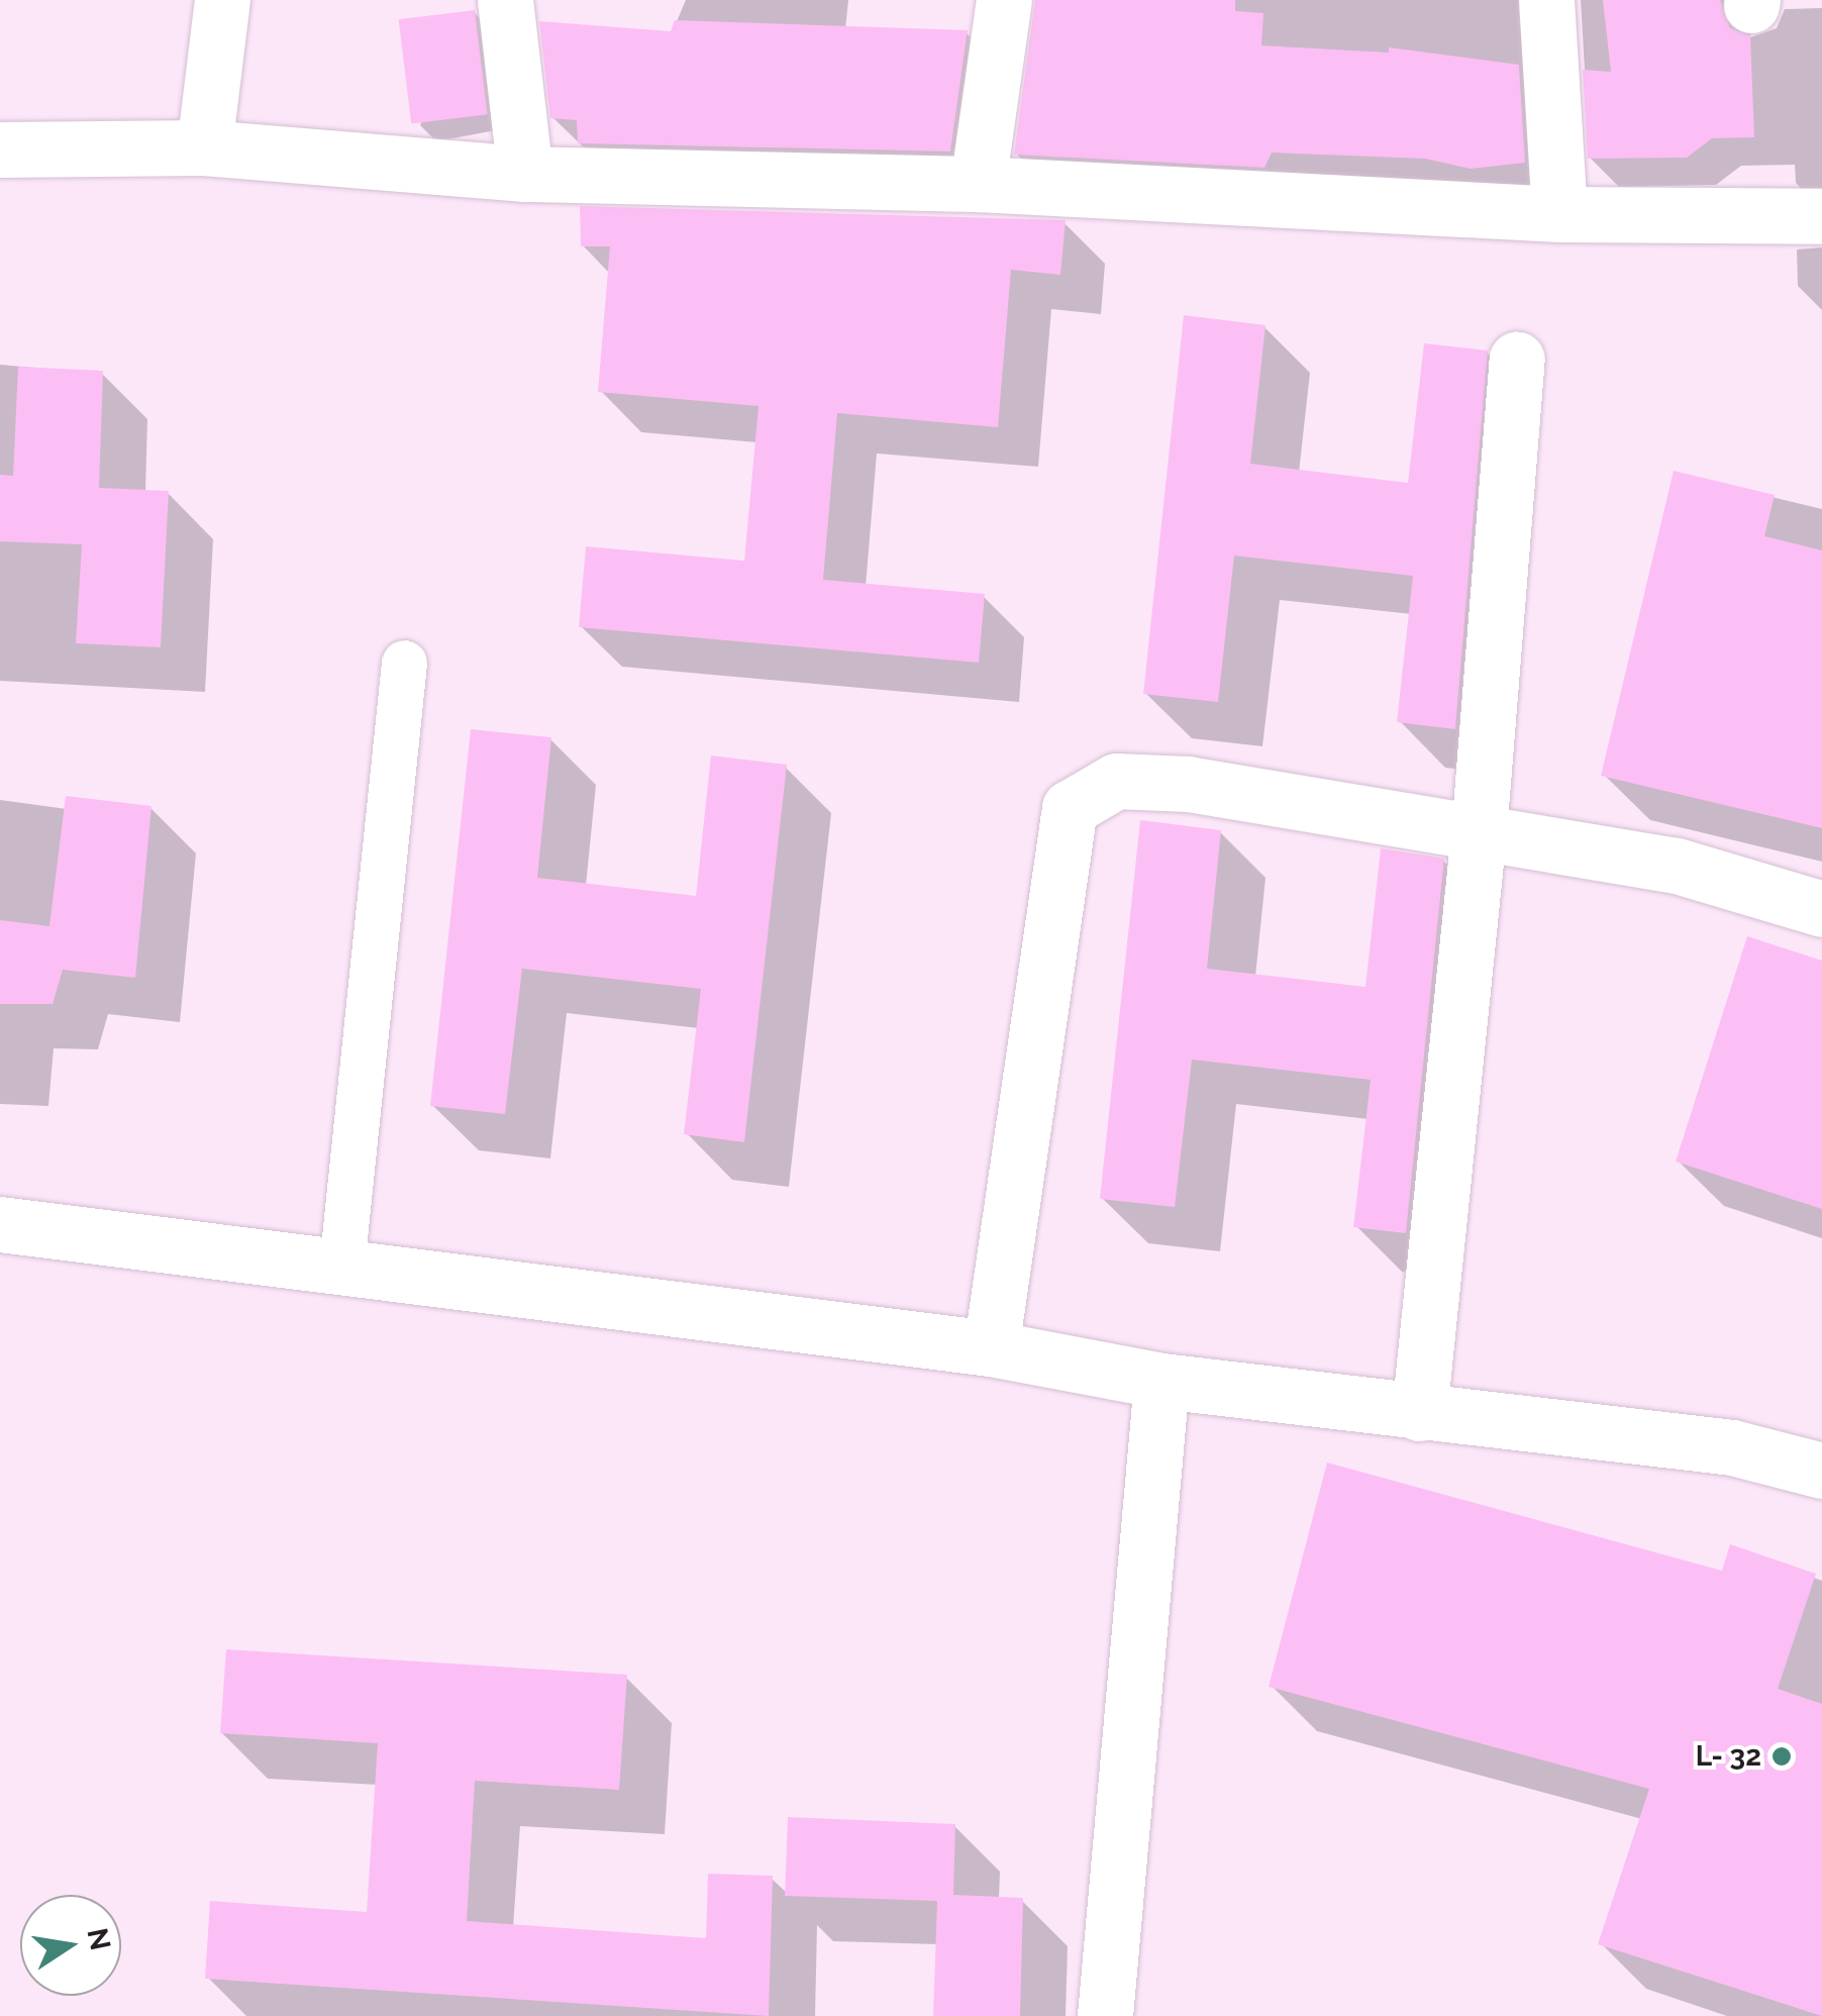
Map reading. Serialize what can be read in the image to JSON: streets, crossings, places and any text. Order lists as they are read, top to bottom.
{
  "places": ["L- 32"],
  "north": "right"
}
